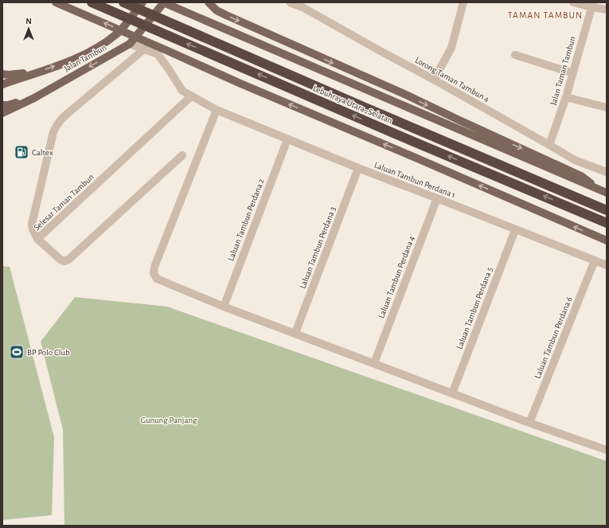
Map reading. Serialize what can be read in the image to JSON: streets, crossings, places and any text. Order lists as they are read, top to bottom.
{
  "streets": {
    "highway": ["Lebuhraya Utara–Selatan"],
    "main road": ["Jalan Tambun"],
    "street": [
      "Jalan Taman Tambun",
      "Lorong Taman Tambun 4",
      "Laluan Tambun Perdana 1",
      "Selesar Taman Tambun",
      "Laluan Tambun Perdana 2",
      "Laluan Tambun Perdana 3",
      "Laluan Tambun Perdana 4",
      "Laluan Tambun Perdana 5",
      "Laluan Tambun Perdana 6"
    ]
  },
  "crossings": [
    ["Jalan Tambun", "Laluan Tambun Perdana 1"],
    ["Jalan Taman Tambun", "Lorong Taman Tambun 4"],
    ["Laluan Tambun Perdana 1", "Selesar Taman Tambun"],
    ["Laluan Tambun Perdana 1", "Laluan Tambun Perdana 2"],
    ["Laluan Tambun Perdana 1", "Laluan Tambun Perdana 3"],
    ["Laluan Tambun Perdana 1", "Laluan Tambun Perdana 4"],
    ["Laluan Tambun Perdana 1", "Laluan Tambun Perdana 5"],
    ["Laluan Tambun Perdana 1", "Laluan Tambun Perdana 6"]
  ],
  "districts": ["TAMAN TAMBUN"],
  "parks": ["Gunung Panjang"],
  "places": {
    "fuel station": ["Caltex"],
    "sports": ["BP Polo Club"]
  },
  "north": "top"
}
